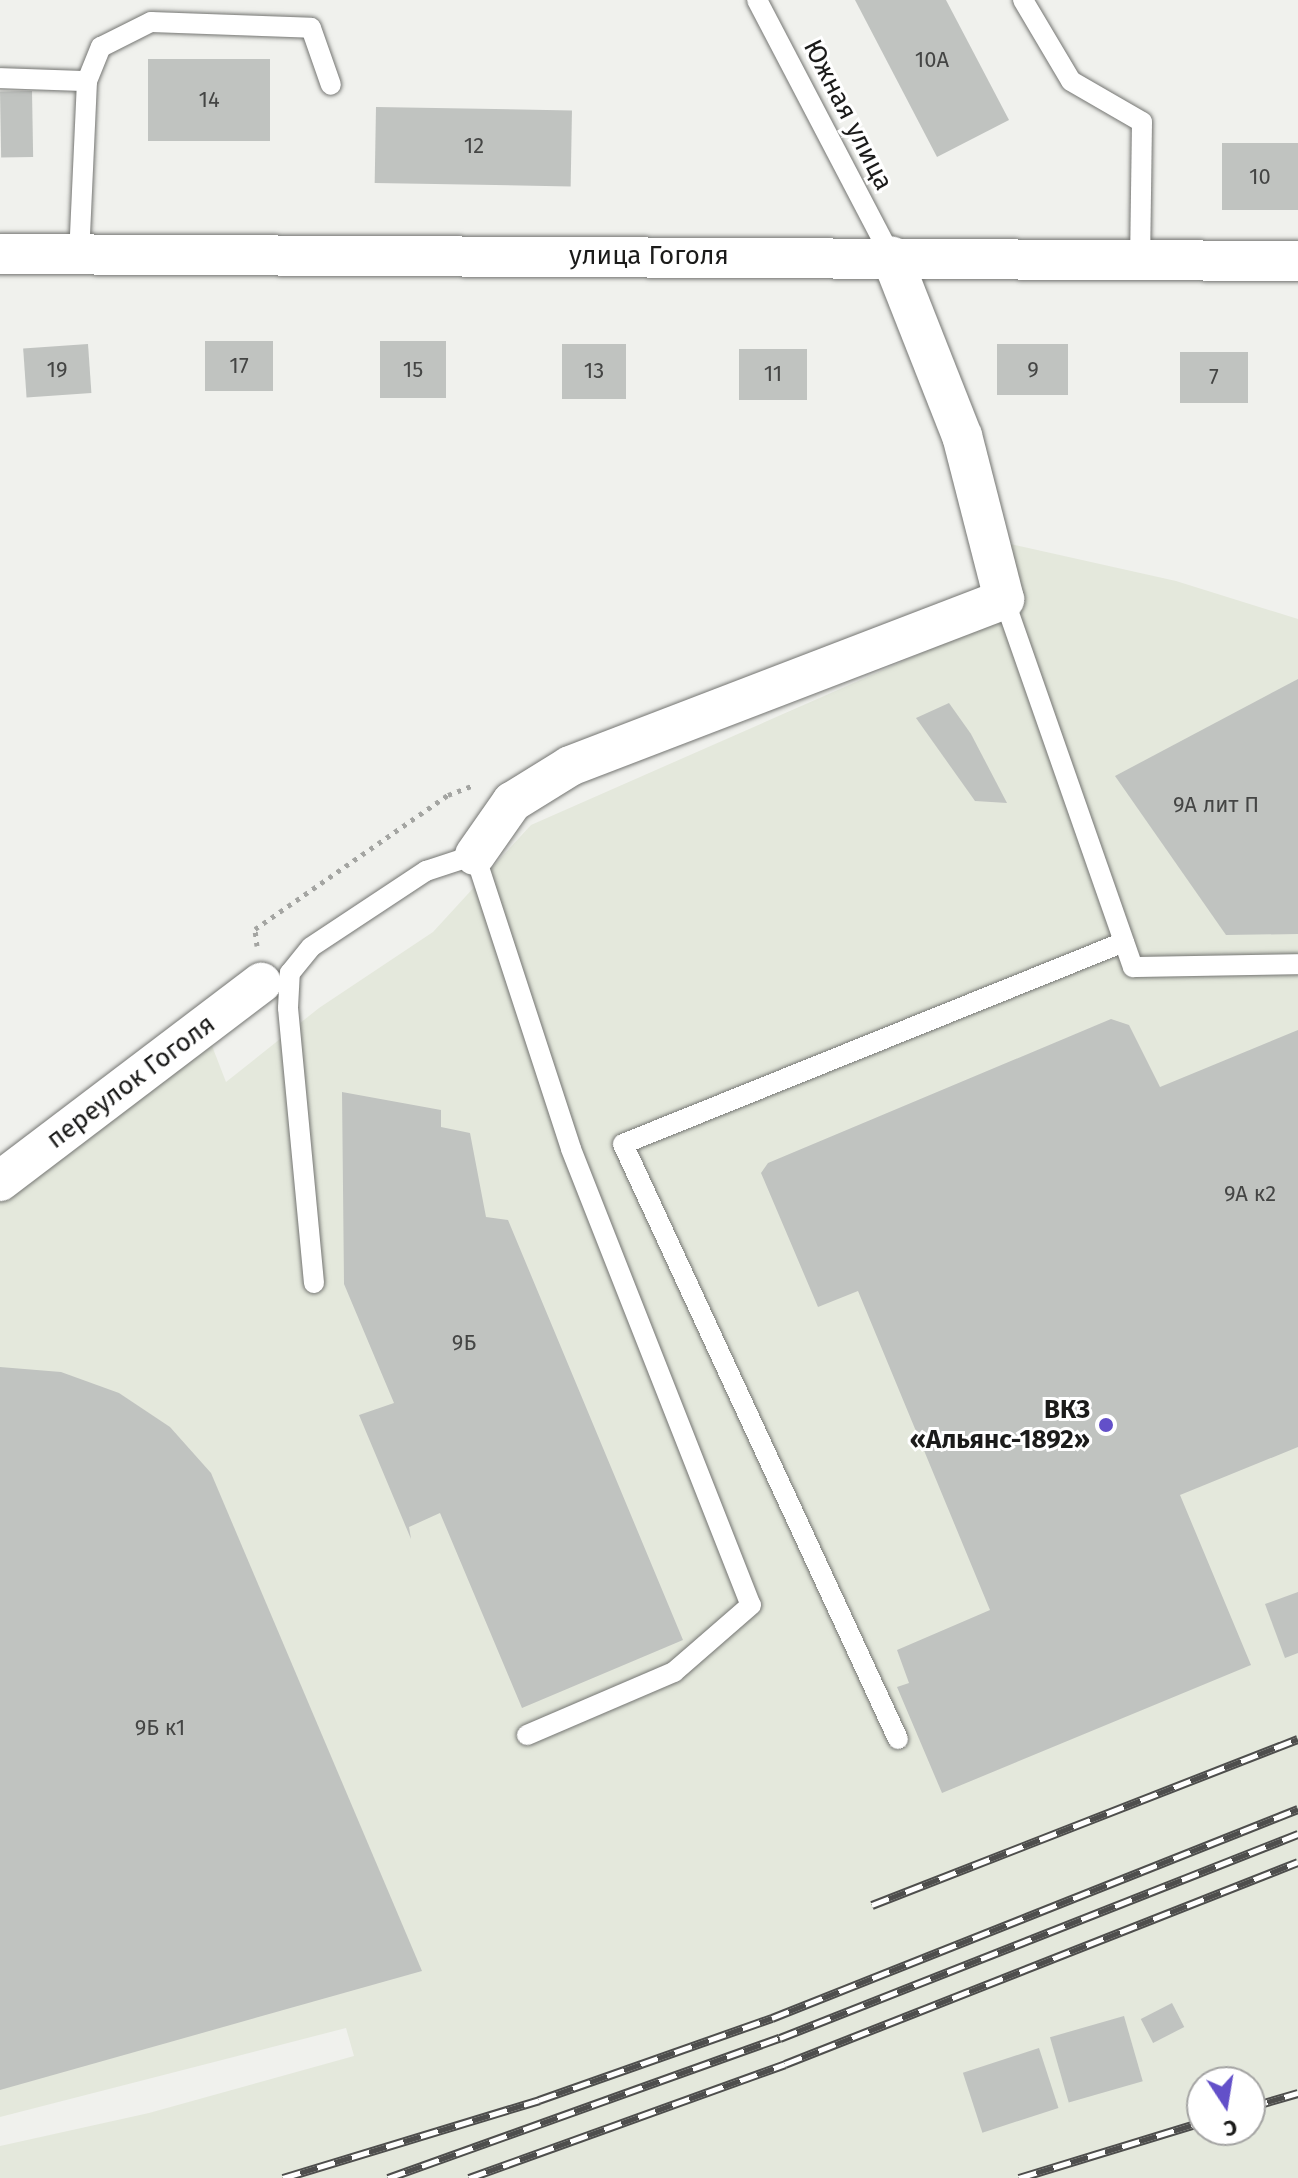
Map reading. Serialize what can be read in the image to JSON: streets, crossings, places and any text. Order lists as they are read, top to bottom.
{
  "streets": {
    "street": ["улица Гоголя", "переулок Гоголя"],
    "lane": ["Южная улица"]
  },
  "crossings": [
    ["Южная улица", "улица Гоголя"]
  ],
  "places": ["ВКЗ «Альянс-1892»"],
  "house_numbers": [
    "10А",
    "14",
    "12",
    "10",
    "17",
    "19",
    "15",
    "9",
    "13",
    "11",
    "7",
    "9А лит П",
    "9А к2",
    "9Б",
    "9Б к1"
  ],
  "north": "bottom"
}
